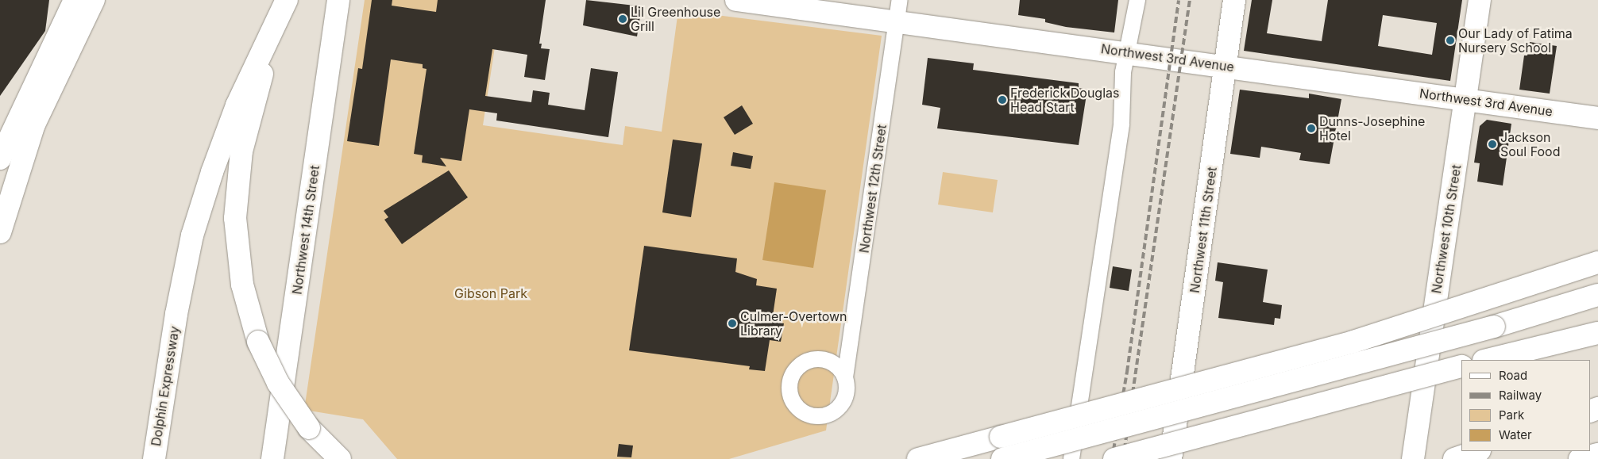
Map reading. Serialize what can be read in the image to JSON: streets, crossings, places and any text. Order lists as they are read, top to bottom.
{
  "streets": {
    "main road": [
      "Northwest 3rd Avenue",
      "Northwest 10th Street",
      "Northwest 14th Street",
      "Northwest 11th Street",
      "Dolphin Expressway"
    ],
    "street": ["Northwest 12th Street"]
  },
  "crossings": [
    ["Northwest 3rd Avenue", "Northwest 12th Street"],
    ["Northwest 3rd Avenue", "Northwest 10th Street"],
    ["Northwest 3rd Avenue", "Northwest 11th Street"]
  ],
  "parks": ["Gibson Park"],
  "places": [
    "Lil Greenhouse Grill",
    "Our Lady of Fatima Nursery School",
    "Frederick Douglas Head Start",
    "Dunns-Josephine Hotel",
    "Jackson Soul Food",
    "Culmer-Overtown Library"
  ],
  "legend": [
    "Road",
    "Railway",
    "Park",
    "Water"
  ]
}
